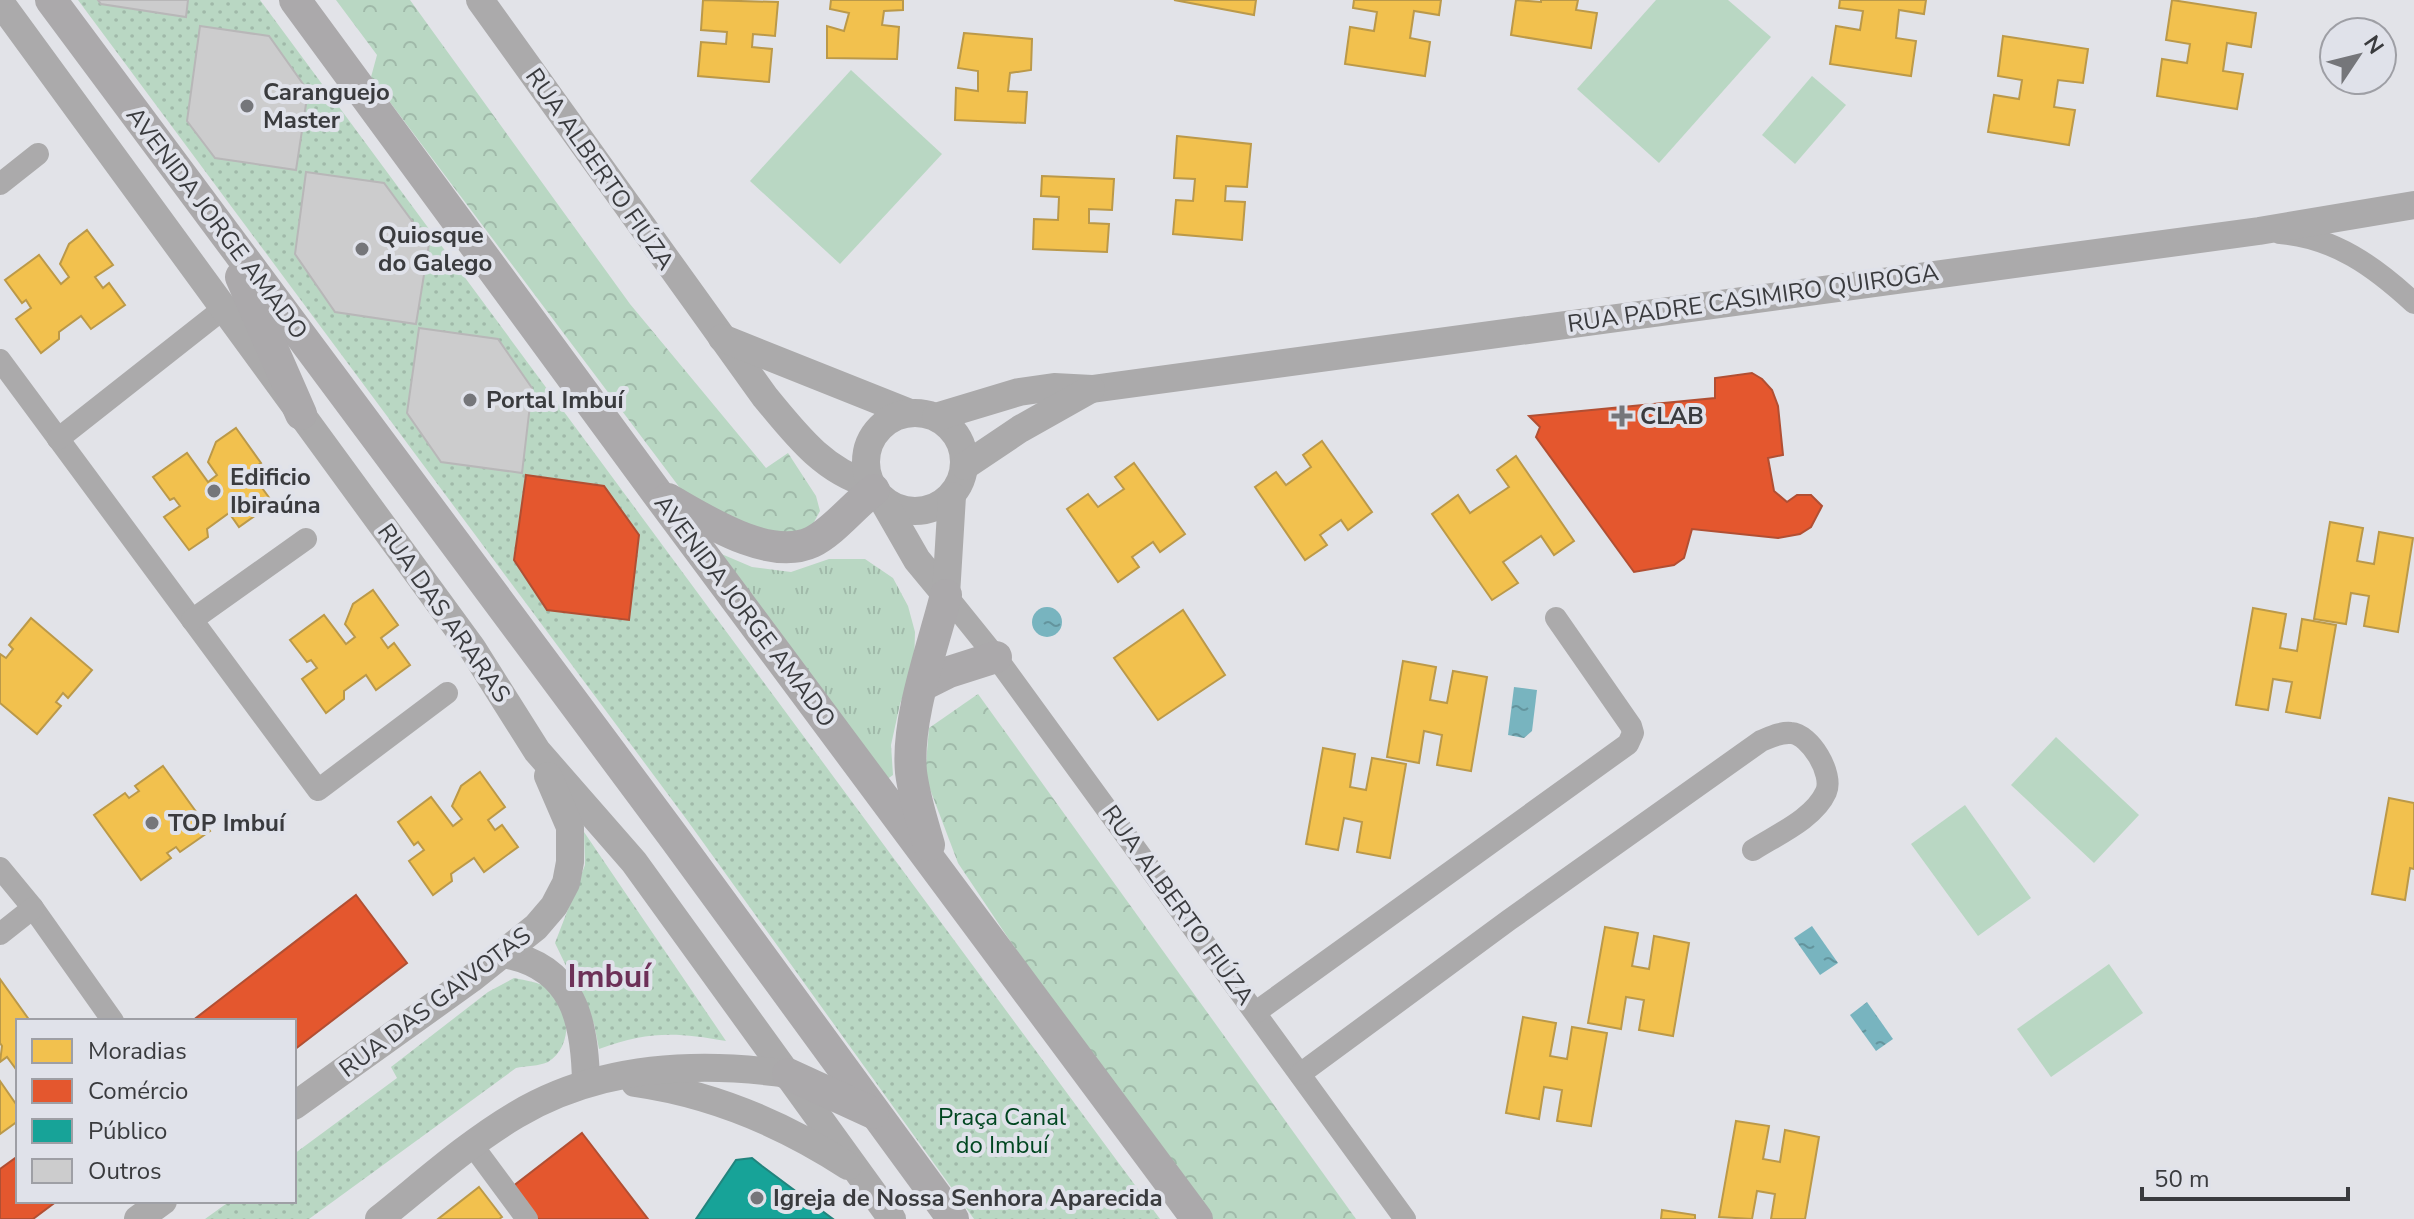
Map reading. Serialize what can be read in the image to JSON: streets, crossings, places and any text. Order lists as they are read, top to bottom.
{
  "streets": {
    "main road": ["AVENIDA JORGE AMADO"],
    "street": [
      "RUA ALBERTO FIÚZA",
      "RUA PADRE CASIMIRO QUIROGA",
      "RUA DAS ARARAS",
      "RUA DAS GAIVOTAS"
    ]
  },
  "crossings": [
    ["RUA ALBERTO FIÚZA", "RUA PADRE CASIMIRO QUIROGA"],
    ["RUA DAS ARARAS", "RUA DAS GAIVOTAS"]
  ],
  "districts": ["Imbuí"],
  "parks": ["Praça Canal do Imbuí"],
  "places": {
    "other": [
      "Caranguejo Master",
      "Quiosque do Galego",
      "Portal Imbuí",
      "Edificio Ibiraúna",
      "TOP Imbuí",
      "Igreja de Nossa Senhora Aparecida"
    ],
    "health": ["CLAB"]
  },
  "legend": [
    "Moradias",
    "Comércio",
    "Público",
    "Outros"
  ],
  "scale_bar": "50 m",
  "north": "top right"
}
